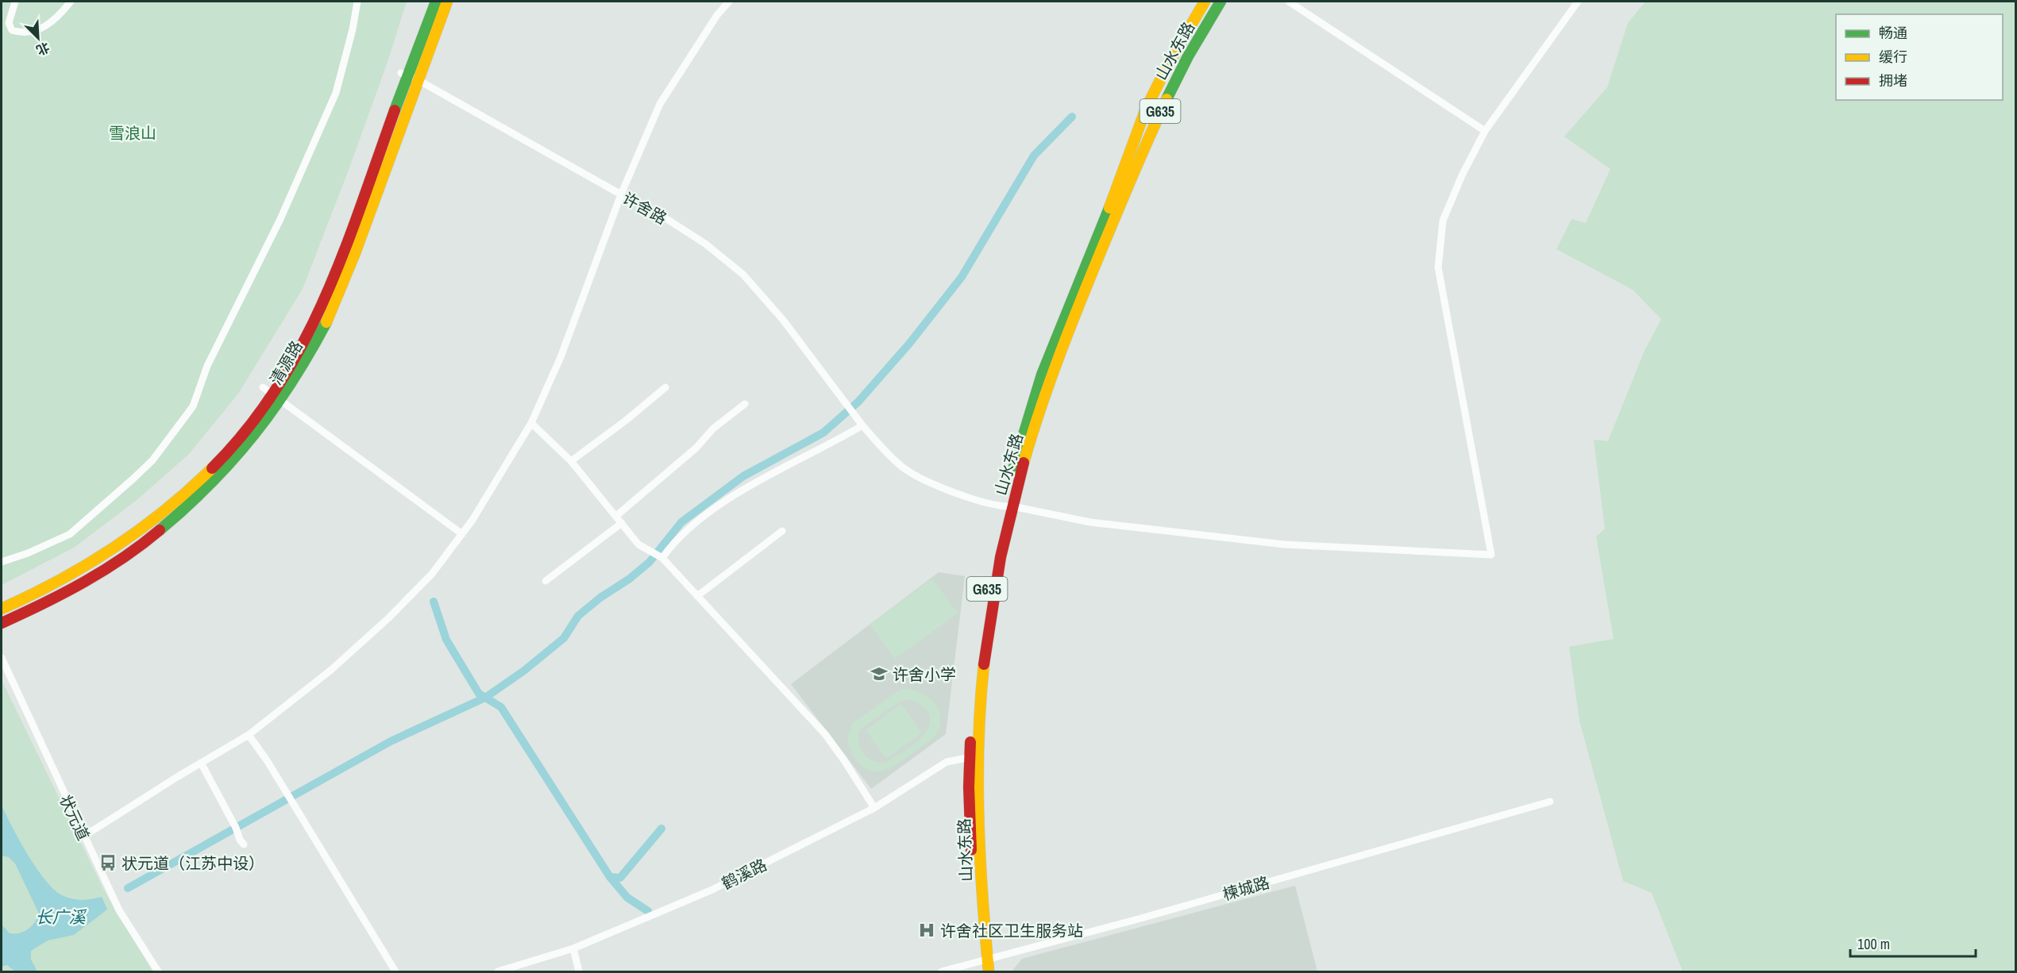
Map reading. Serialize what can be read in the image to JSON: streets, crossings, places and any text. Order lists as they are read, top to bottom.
{
  "streets": {
    "main road": ["山水东路", "G635", "清源路"],
    "street": [
      "许舍路",
      "状元道",
      "鹤溪路",
      "楝城路"
    ]
  },
  "crossings": [
    ["山水东路", "许舍路"],
    ["山水东路", "鹤溪路"],
    ["山水东路", "楝城路"],
    ["许舍路", "清源路"]
  ],
  "water": ["长广溪"],
  "parks": ["雪浪山"],
  "places": {
    "school or university": ["许舍小学"],
    "bus stop": ["状元道（江苏中设）"],
    "hospital": ["许舍社区卫生服务站"]
  },
  "legend": ["畅通", "缓行", "拥堵"],
  "scale_bar": "100 m",
  "north": "bottom right"
}
